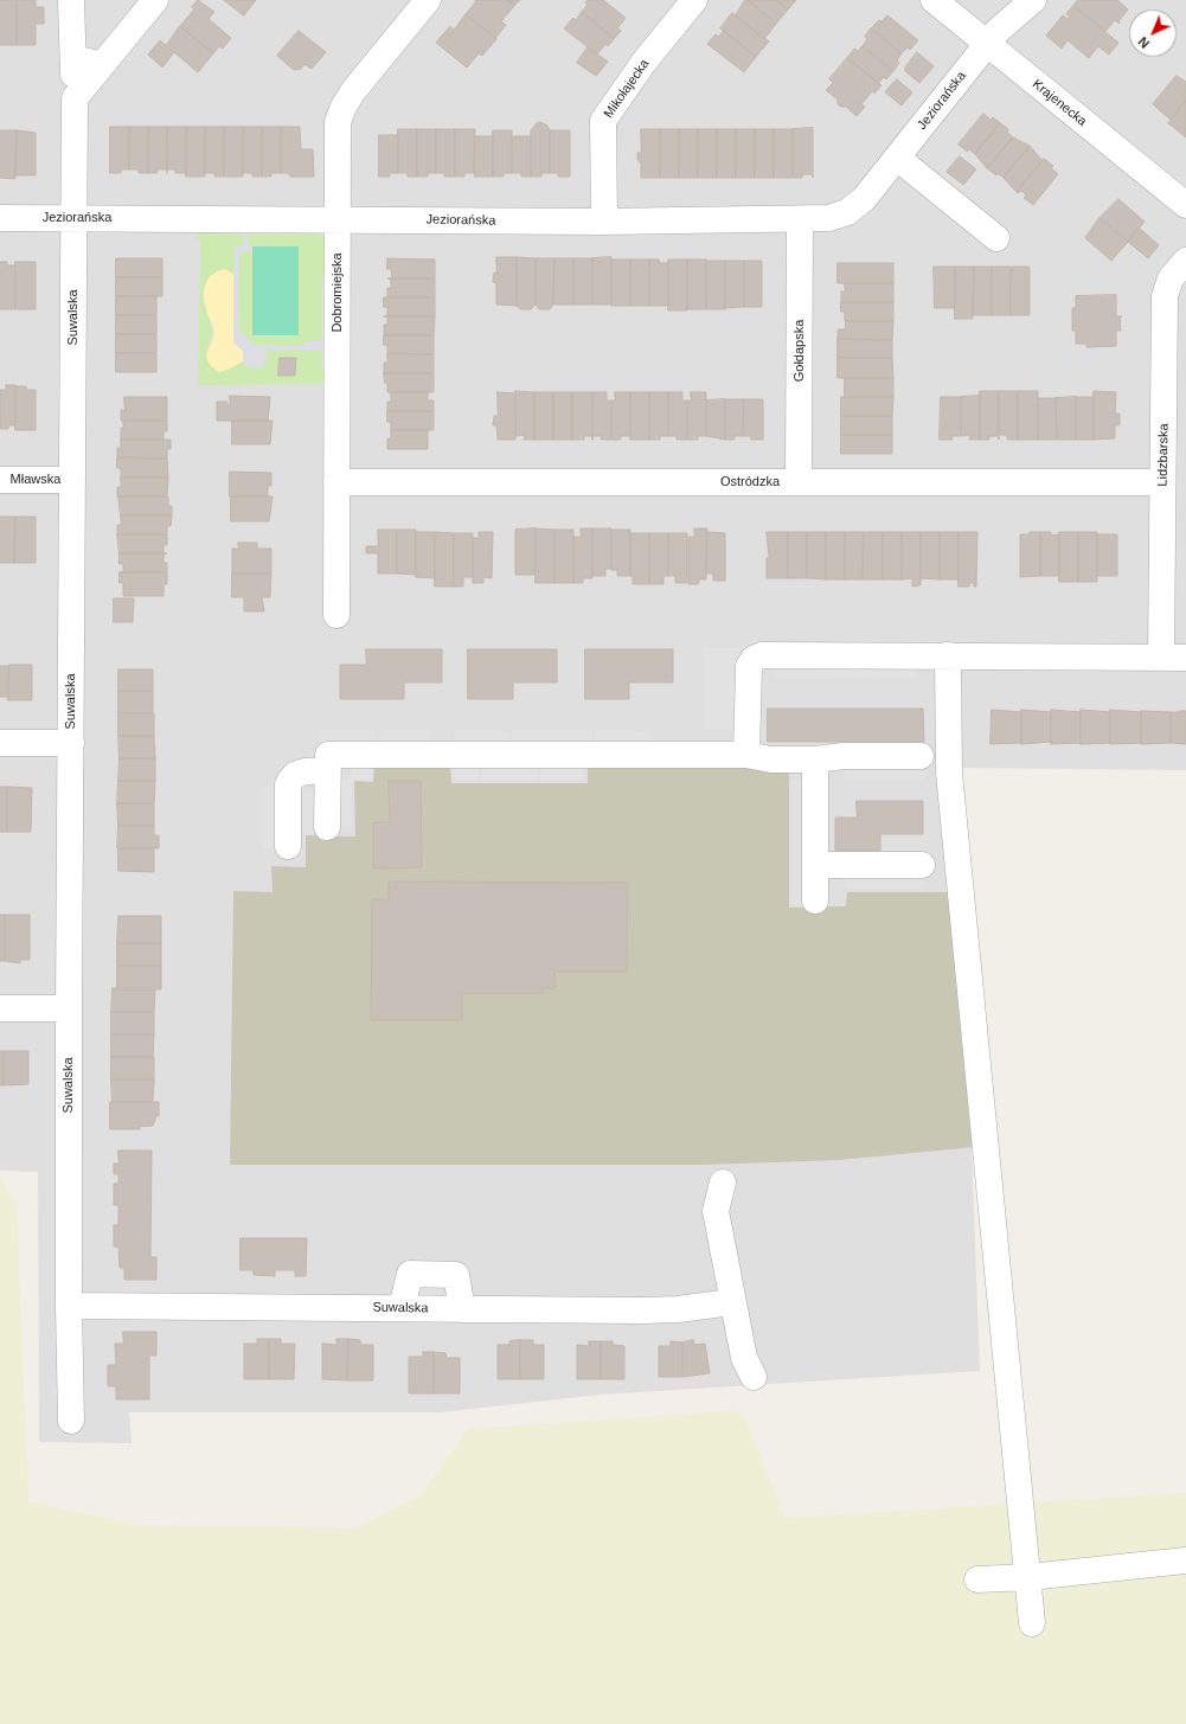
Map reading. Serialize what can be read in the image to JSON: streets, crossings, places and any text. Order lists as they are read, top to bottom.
{
  "streets": {
    "street": [
      "Mikołajecka",
      "Jeziorańska",
      "Krajenecka",
      "Dobromiejska",
      "Suwalska",
      "Gołdapska",
      "Lidzbarska",
      "Mławska",
      "Ostródzka"
    ]
  },
  "crossings": [
    ["Mikołajecka", "Jeziorańska"],
    ["Jeziorańska", "Krajenecka"],
    ["Jeziorańska", "Dobromiejska"],
    ["Jeziorańska", "Suwalska"],
    ["Jeziorańska", "Gołdapska"],
    ["Dobromiejska", "Ostródzka"],
    ["Suwalska", "Mławska"],
    ["Gołdapska", "Ostródzka"],
    ["Lidzbarska", "Ostródzka"]
  ],
  "north": "bottom left"
}
